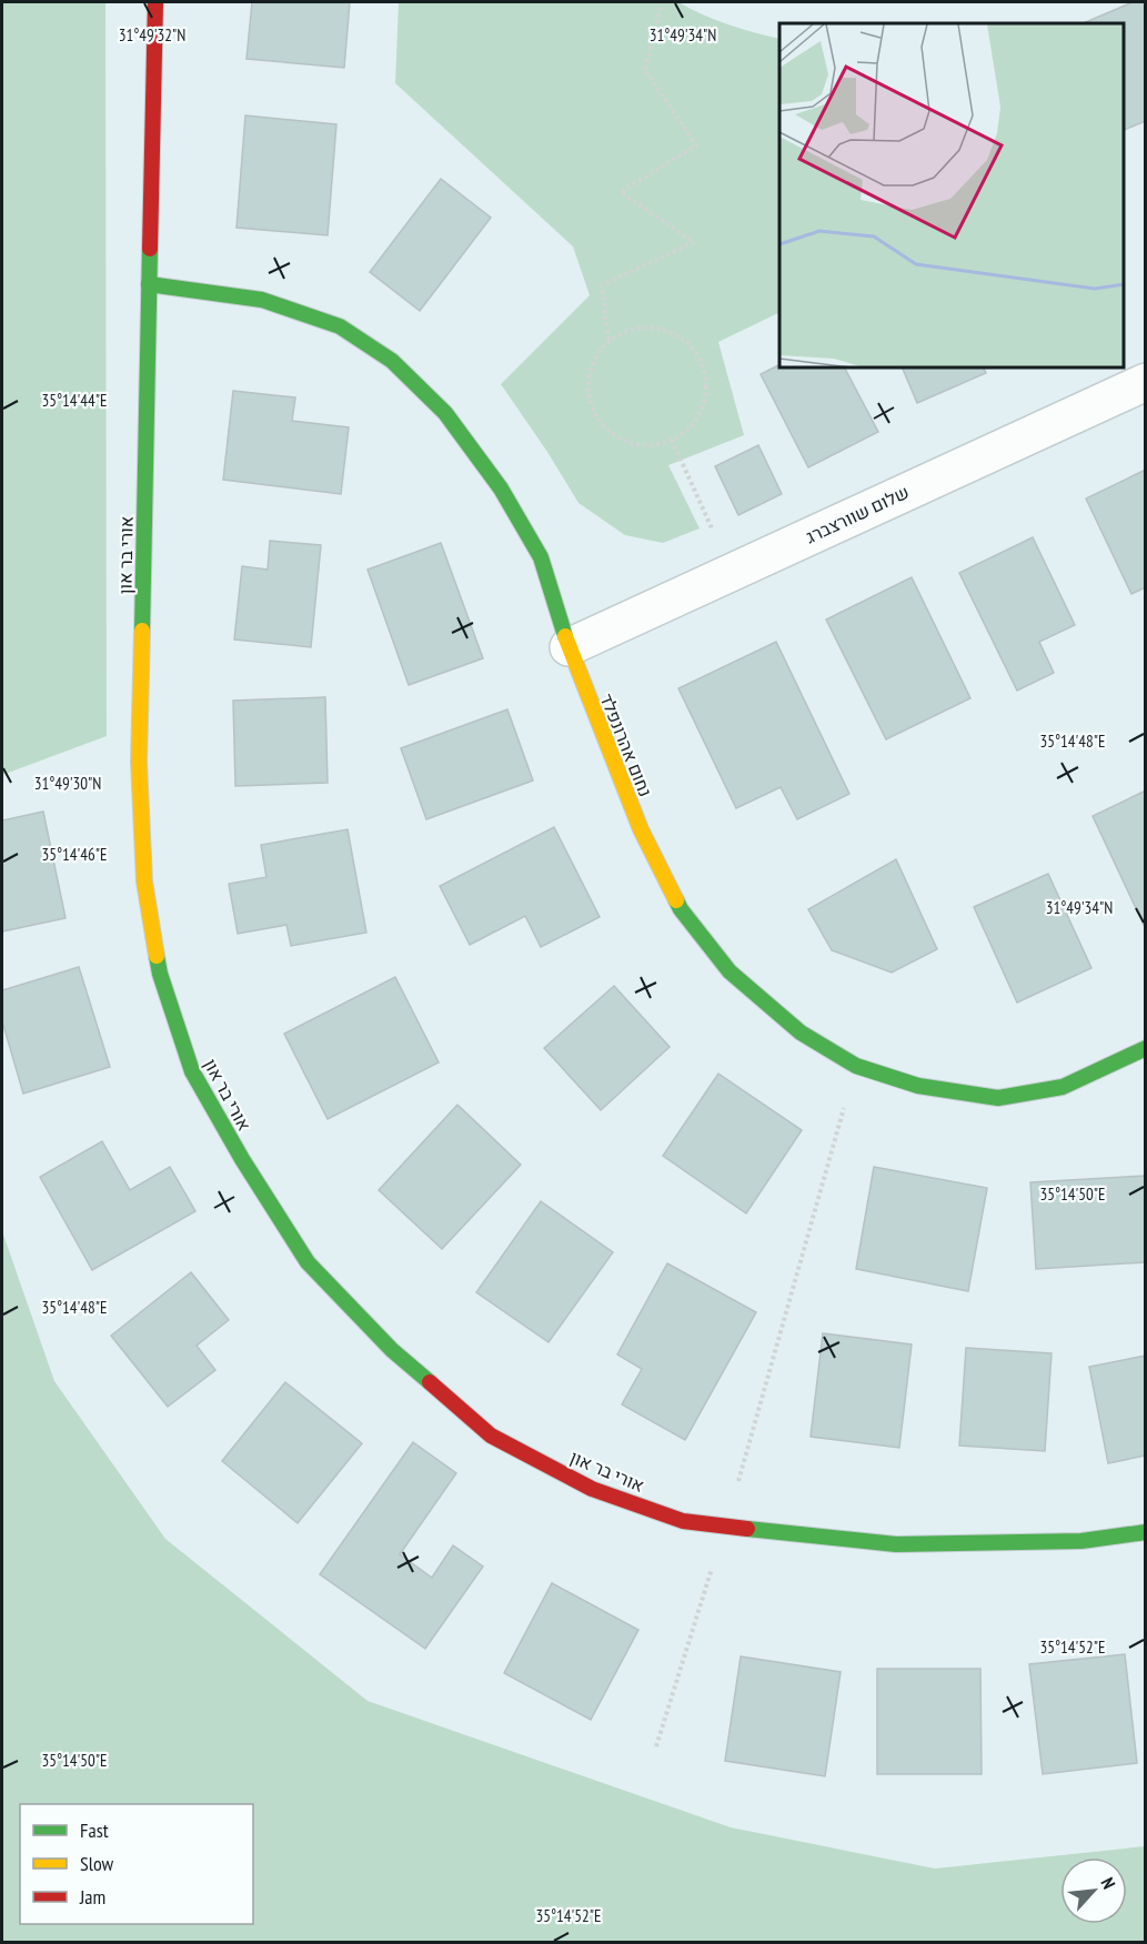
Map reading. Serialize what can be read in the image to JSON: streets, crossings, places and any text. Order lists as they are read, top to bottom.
{
  "streets": {
    "street": ["שלום שוורצברג", "אורי בר און", "נחום אהרונפלד"]
  },
  "crossings": [
    ["שלום שוורצברג", "נחום אהרונפלד"],
    ["אורי בר און", "נחום אהרונפלד"]
  ],
  "legend": ["Fast", "Slow", "Jam"],
  "north": "top right",
  "coordinates": [
    "31°49'32\"N",
    "31°49'34\"N",
    "35°14'44\"E",
    "35°14'48\"E",
    "31°49'30\"N",
    "35°14'46\"E",
    "35°14'50\"E",
    "35°14'52\"E"
  ]
}
